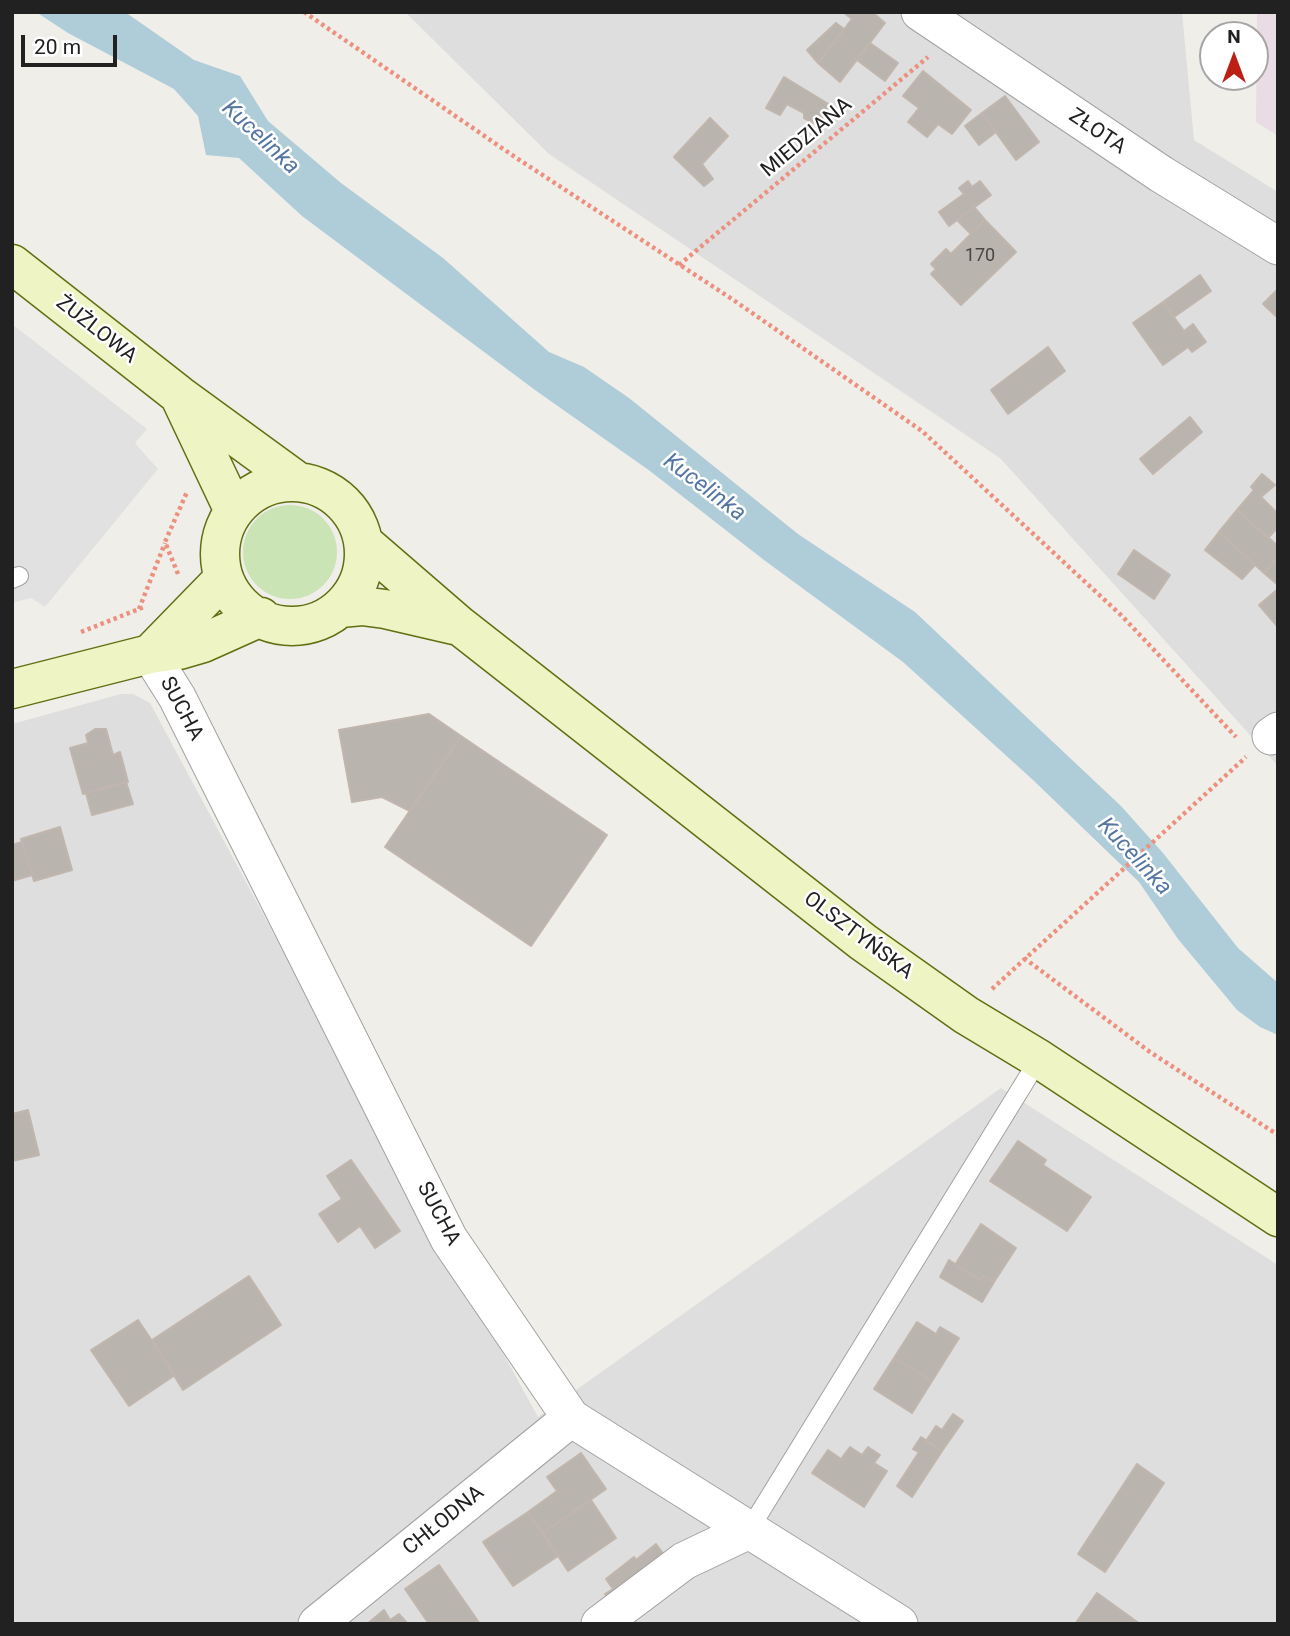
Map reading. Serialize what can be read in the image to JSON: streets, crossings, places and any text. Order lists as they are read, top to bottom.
{
  "streets": {
    "street": [
      "ZŁOTA",
      "ŻUŻLOWA",
      "SUCHA",
      "OLSZTYŃSKA",
      "CHŁODNA"
    ],
    "path": ["MIEDZIANA"]
  },
  "crossings": [
    ["ZŁOTA", "MIEDZIANA"],
    ["ŻUŻLOWA", "OLSZTYŃSKA"],
    ["SUCHA", "CHŁODNA"]
  ],
  "water": ["Kucelinka"],
  "house_numbers": ["170"],
  "scale_bar": "20 m",
  "north": "top"
}
